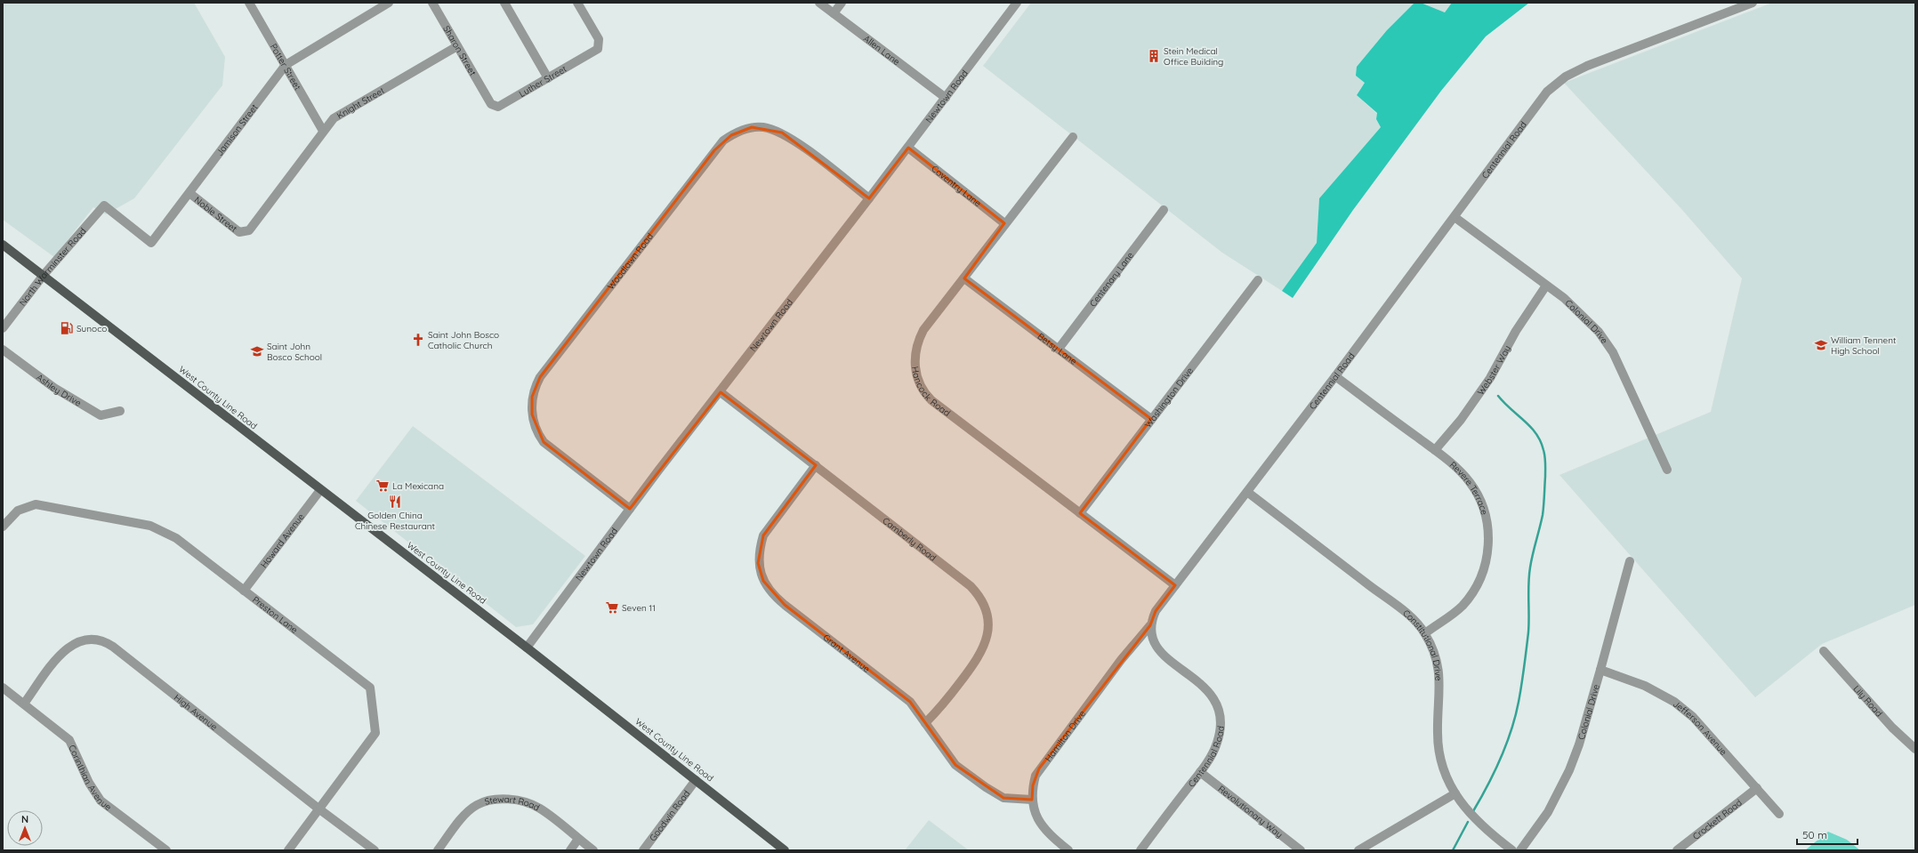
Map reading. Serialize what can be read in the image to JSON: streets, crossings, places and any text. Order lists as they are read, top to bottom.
{
  "streets": {
    "main road": ["West County Line Road"],
    "street": [
      "Allen Lane",
      "Sharon Street",
      "Potter Street",
      "Luther Street",
      "Newtown Road",
      "Knight Street",
      "Jamison Street",
      "Centennial Road",
      "Coventry Lane",
      "Noble Street",
      "Woodlawn Road",
      "North Warminster Road",
      "Centenary Lane",
      "Colonial Drive",
      "Betsy Lane",
      "Webster Way",
      "Ashley Drive",
      "Hancock Road",
      "Washington Drive",
      "Revere Terrace",
      "Camberly Road",
      "Howard Avenue",
      "Preston Lane",
      "Constitutional Drive",
      "Grant Avenue",
      "Lily Road",
      "High Avenue",
      "Jefferson Avenue",
      "Hamilton Drive",
      "Corinthian Avenue",
      "Stewart Road",
      "Revolutionary Way",
      "Goodwin Road",
      "Crockett Road"
    ]
  },
  "crossings": [
    ["Allen Lane", "Newtown Road"],
    ["Sharon Street", "Luther Street"],
    ["Sharon Street", "Knight Street"],
    ["Potter Street", "Knight Street"],
    ["Potter Street", "Jamison Street"],
    ["Newtown Road", "Coventry Lane"],
    ["Newtown Road", "Woodlawn Road"],
    ["Newtown Road", "West County Line Road"],
    ["Newtown Road", "Camberly Road"],
    ["Knight Street", "Noble Street"],
    ["Jamison Street", "Noble Street"],
    ["Jamison Street", "North Warminster Road"],
    ["Centennial Road", "Colonial Drive"],
    ["Centennial Road", "Hancock Road"],
    ["Centennial Road", "Revere Terrace"],
    ["Centennial Road", "Constitutional Drive"],
    ["Centennial Road", "Hamilton Drive"],
    ["Centennial Road", "Revolutionary Way"],
    ["Coventry Lane", "Hancock Road"],
    ["North Warminster Road", "West County Line Road"],
    ["Centenary Lane", "Betsy Lane"],
    ["Colonial Drive", "Webster Way"],
    ["Colonial Drive", "Jefferson Avenue"],
    ["Betsy Lane", "Hancock Road"],
    ["Betsy Lane", "Washington Drive"],
    ["Webster Way", "Revere Terrace"],
    ["Hancock Road", "Washington Drive"],
    ["West County Line Road", "Howard Avenue"],
    ["West County Line Road", "Goodwin Road"],
    ["Revere Terrace", "Constitutional Drive"],
    ["Camberly Road", "Grant Avenue"],
    ["Howard Avenue", "Preston Lane"],
    ["Preston Lane", "High Avenue"],
    ["Grant Avenue", "Hamilton Drive"],
    ["High Avenue", "Corinthian Avenue"],
    ["Jefferson Avenue", "Crockett Road"]
  ],
  "places": {
    "building": ["Stein Medical Office Building"],
    "fuel station": ["Sunoco"],
    "church": ["Saint John Bosco Catholic Church"],
    "school or university": ["William Tennent High School", "Saint John Bosco School"],
    "supermarket": ["La Mexicana", "Seven 11"],
    "restaurant": ["Golden China Chinese Restaurant"]
  },
  "scale_bar": "50 m",
  "north": "top"
}
